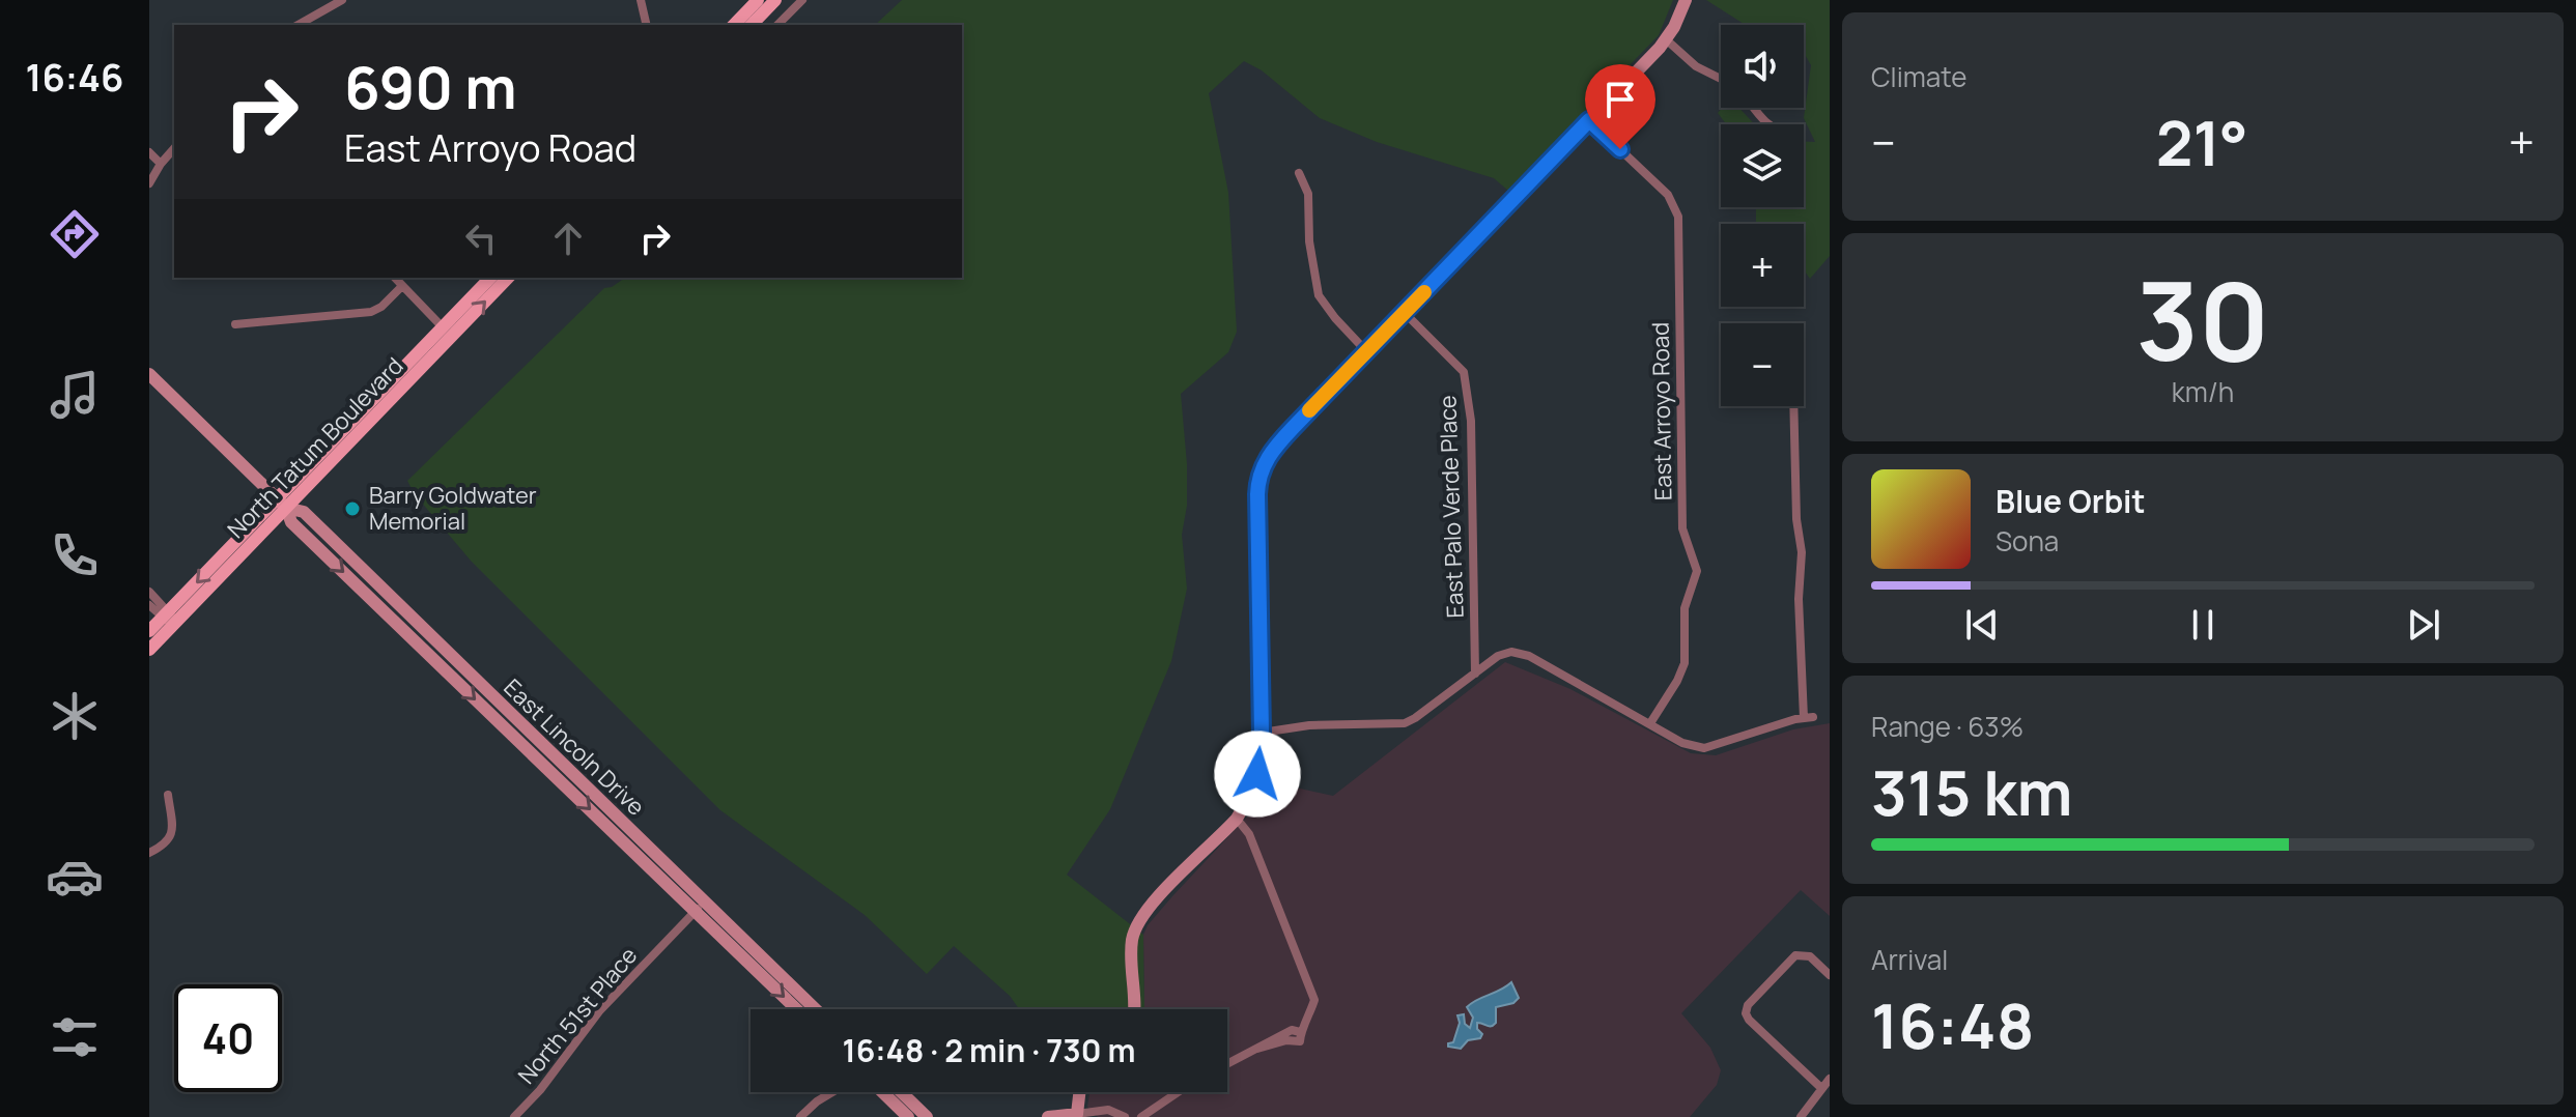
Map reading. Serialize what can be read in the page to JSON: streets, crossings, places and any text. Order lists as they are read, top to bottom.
{
  "streets": {
    "main road": ["North Tatum Boulevard"],
    "street": [
      "East Arroyo Road",
      "East Palo Verde Place",
      "East Lincoln Drive",
      "North 51st Place"
    ]
  },
  "crossings": [
    ["North Tatum Boulevard", "East Lincoln Drive"],
    ["East Lincoln Drive", "North 51st Place"]
  ],
  "places": ["Barry Goldwater Memorial"],
  "page": {
    "tabs": "16:46",
    "tile": [
      "Climate",
      ["30", "km/h"],
      ["Range · 63%", "315 km"],
      ["Arrival", "16:48"]
    ],
    "map_buttons": ["+", "−"],
    "turn": ["690 m", "East Arroyo Road"],
    "heat": ["−", "21°", "+"],
    "song": ["Blue Orbit", "Sona"],
    "limit": "40",
    "trip": "16:48 · 2 min · 730 m"
  }
}
